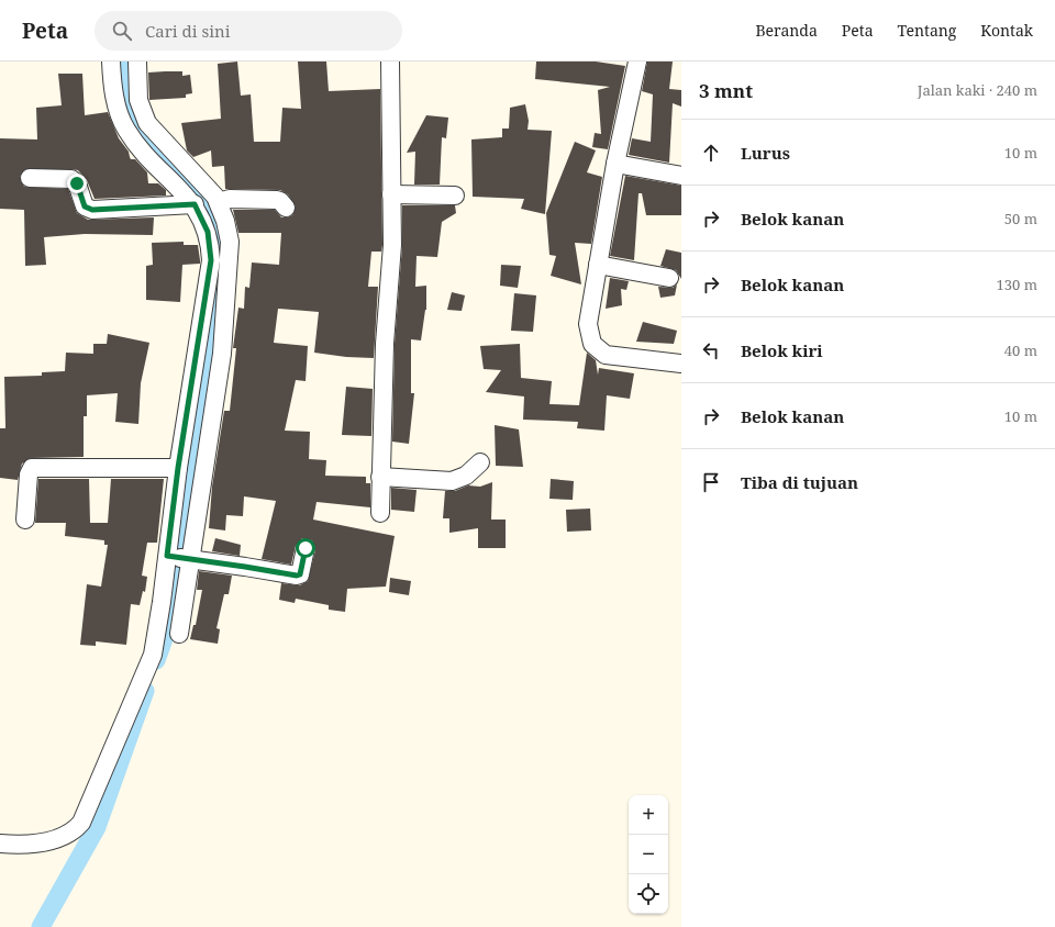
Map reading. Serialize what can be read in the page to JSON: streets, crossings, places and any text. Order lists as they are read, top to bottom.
{
  "page": {
    "header": "Peta",
    "search": "Cari di sini",
    "nav": [
      "Beranda",
      "Peta",
      "Tentang",
      "Kontak"
    ],
    "heading": ["3 mnt", "Jalan kaki · 240 m"],
    "list": [
      ["Lurus", "10 m"],
      ["Belok kanan", "50 m"],
      ["Belok kanan", "130 m"],
      ["Belok kiri", "40 m"],
      ["Belok kanan", "10 m"],
      "Tiba di tujuan"
    ],
    "map_buttons": ["+", "−"]
  }
}
